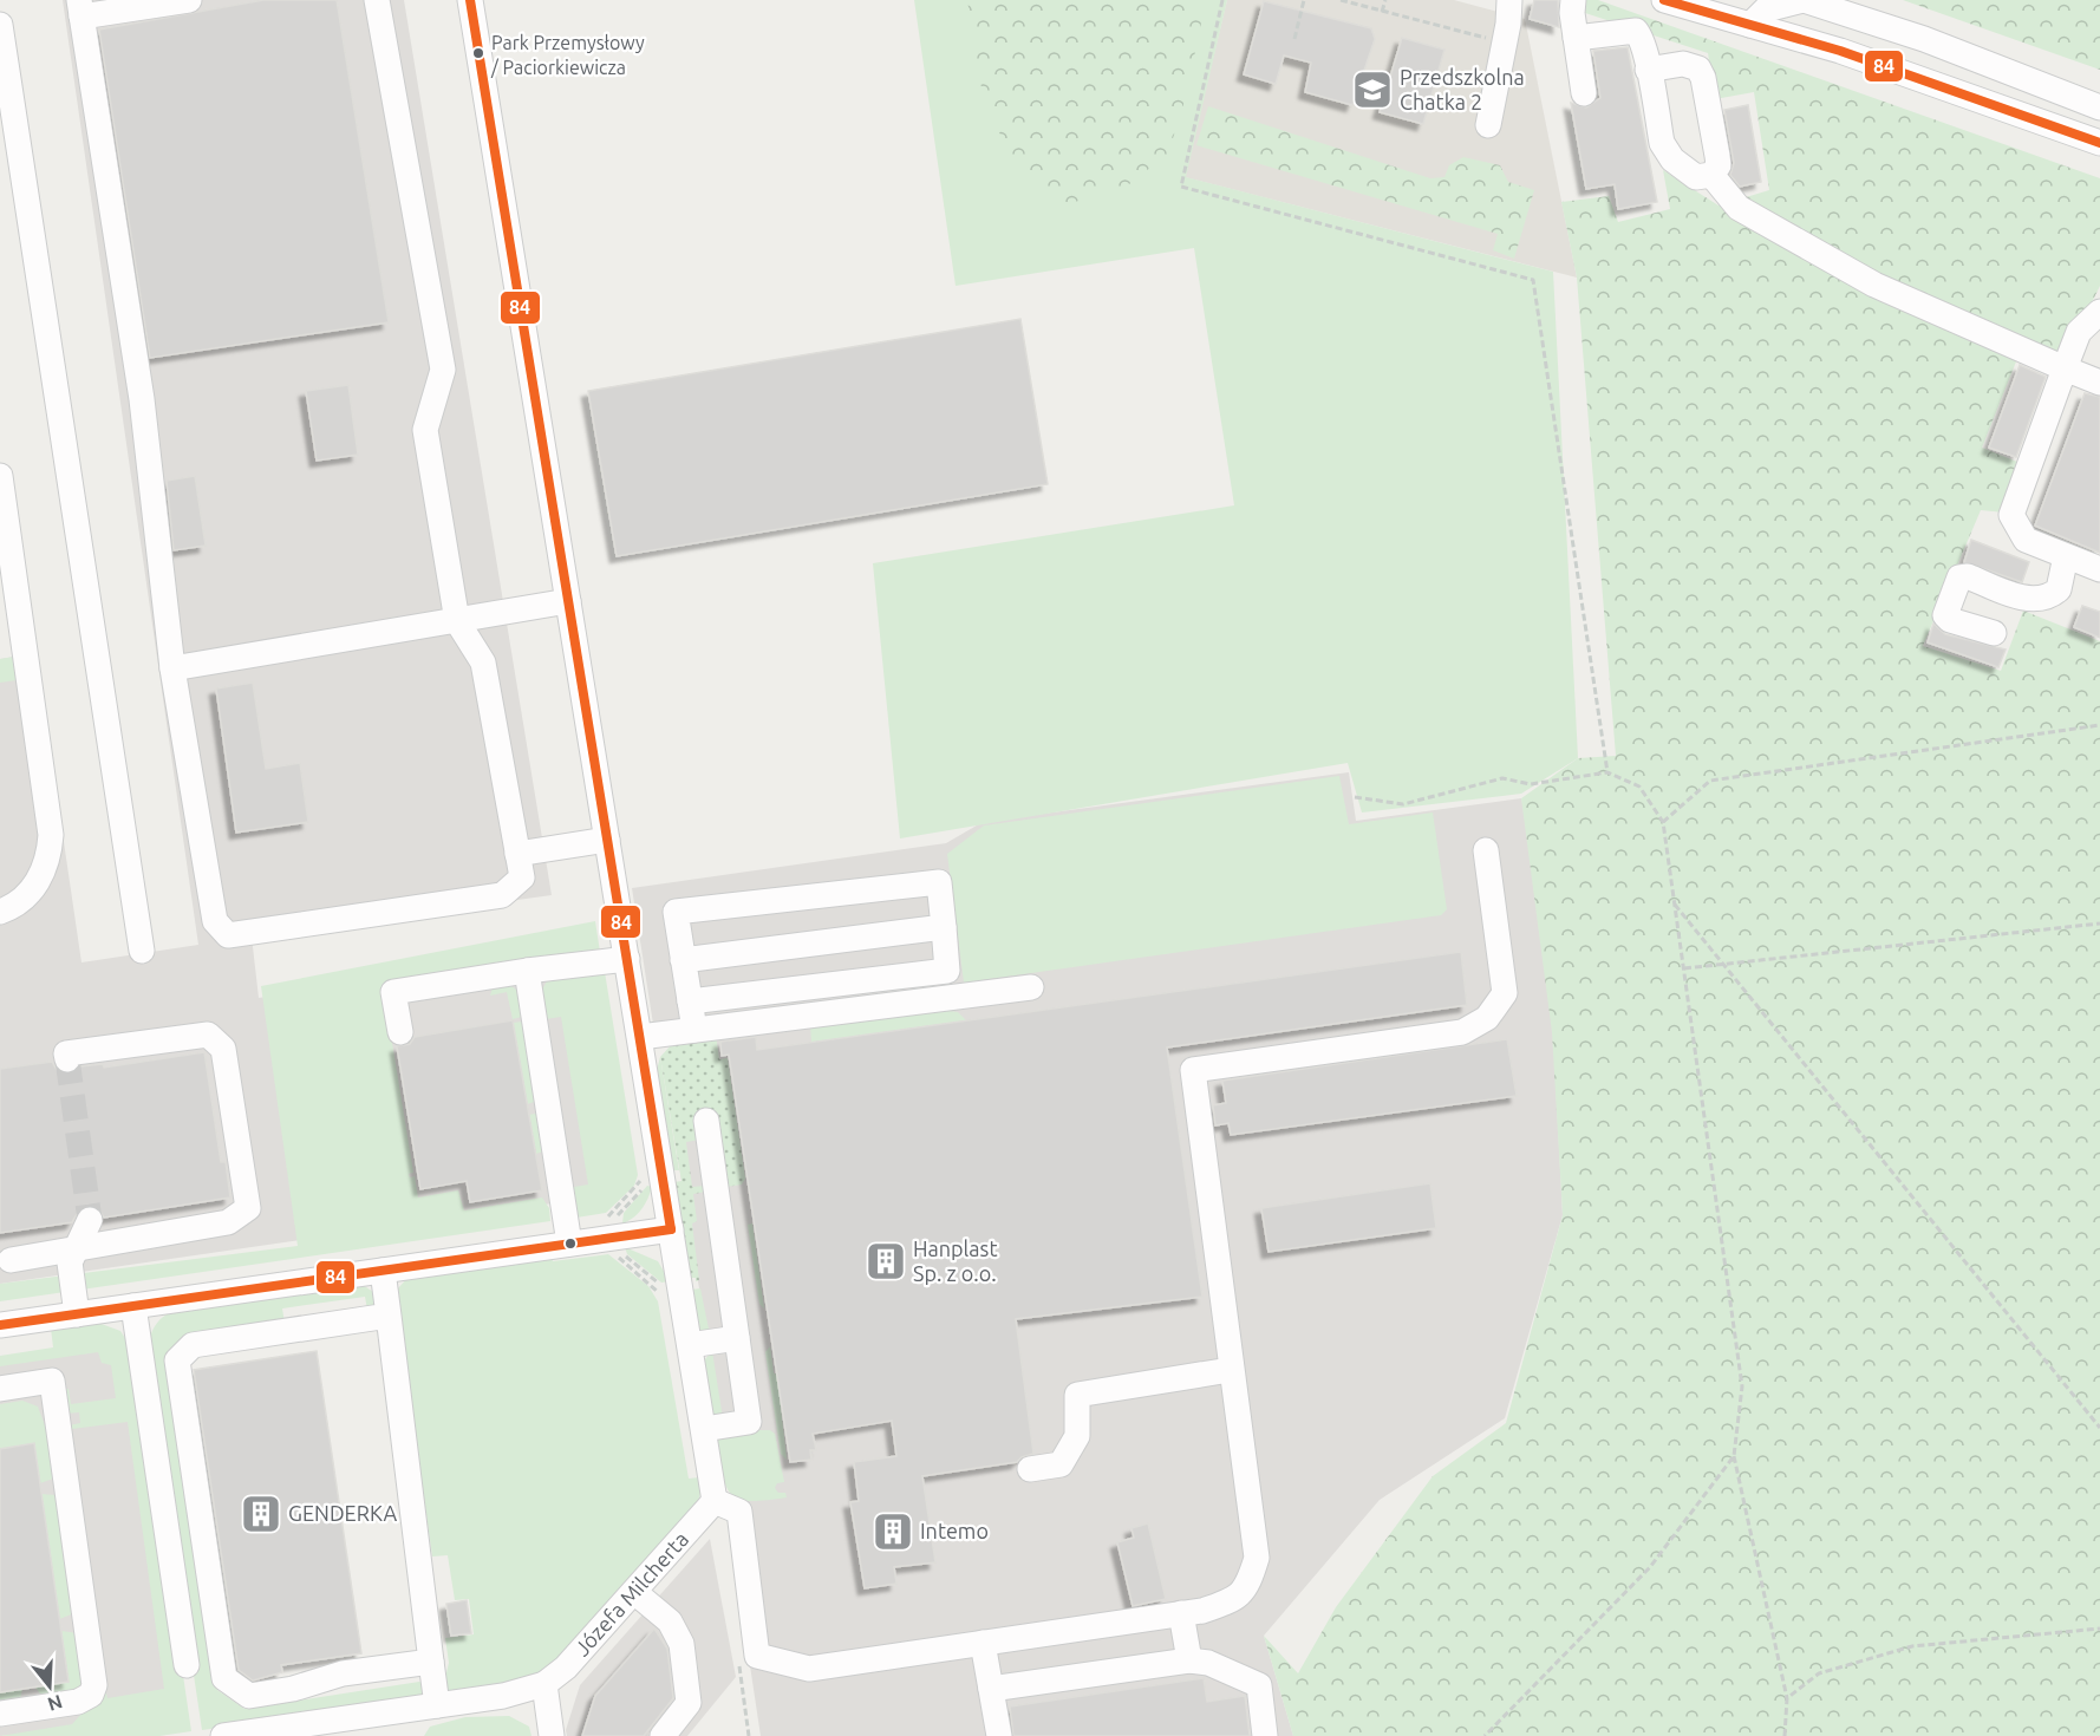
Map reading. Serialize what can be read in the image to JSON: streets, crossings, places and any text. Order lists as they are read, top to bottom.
{
  "streets": {
    "street": ["Józefa Milcherta"]
  },
  "places": {
    "other": ["Park Przemysłowy / Paciorkiewicza"],
    "school or university": ["Przedszkolna Chatka 2"],
    "building": ["Hanplast Sp. z o.o.", "GENDERKA", "Intemo"]
  },
  "lines": ["transit line 84"],
  "north": "bottom"
}
